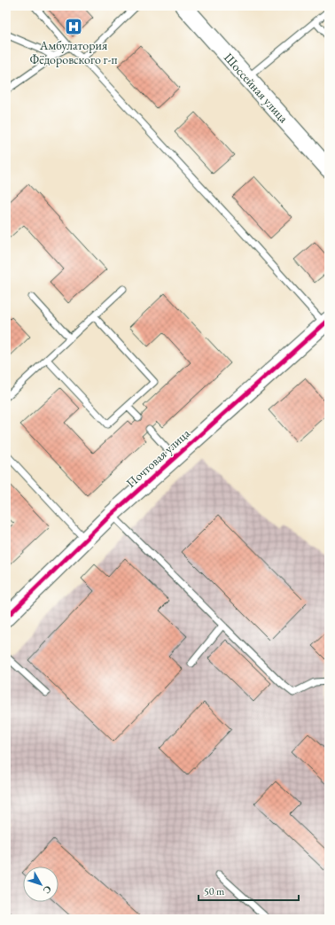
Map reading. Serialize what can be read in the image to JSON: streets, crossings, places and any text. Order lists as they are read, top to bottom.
{
  "streets": {
    "street": ["Шоссейная улица", "Почтовая улица"]
  },
  "places": {
    "hospital": ["Амбулатория Фёдоровского г-п"]
  },
  "scale_bar": "50 m",
  "north": "bottom right"
}
